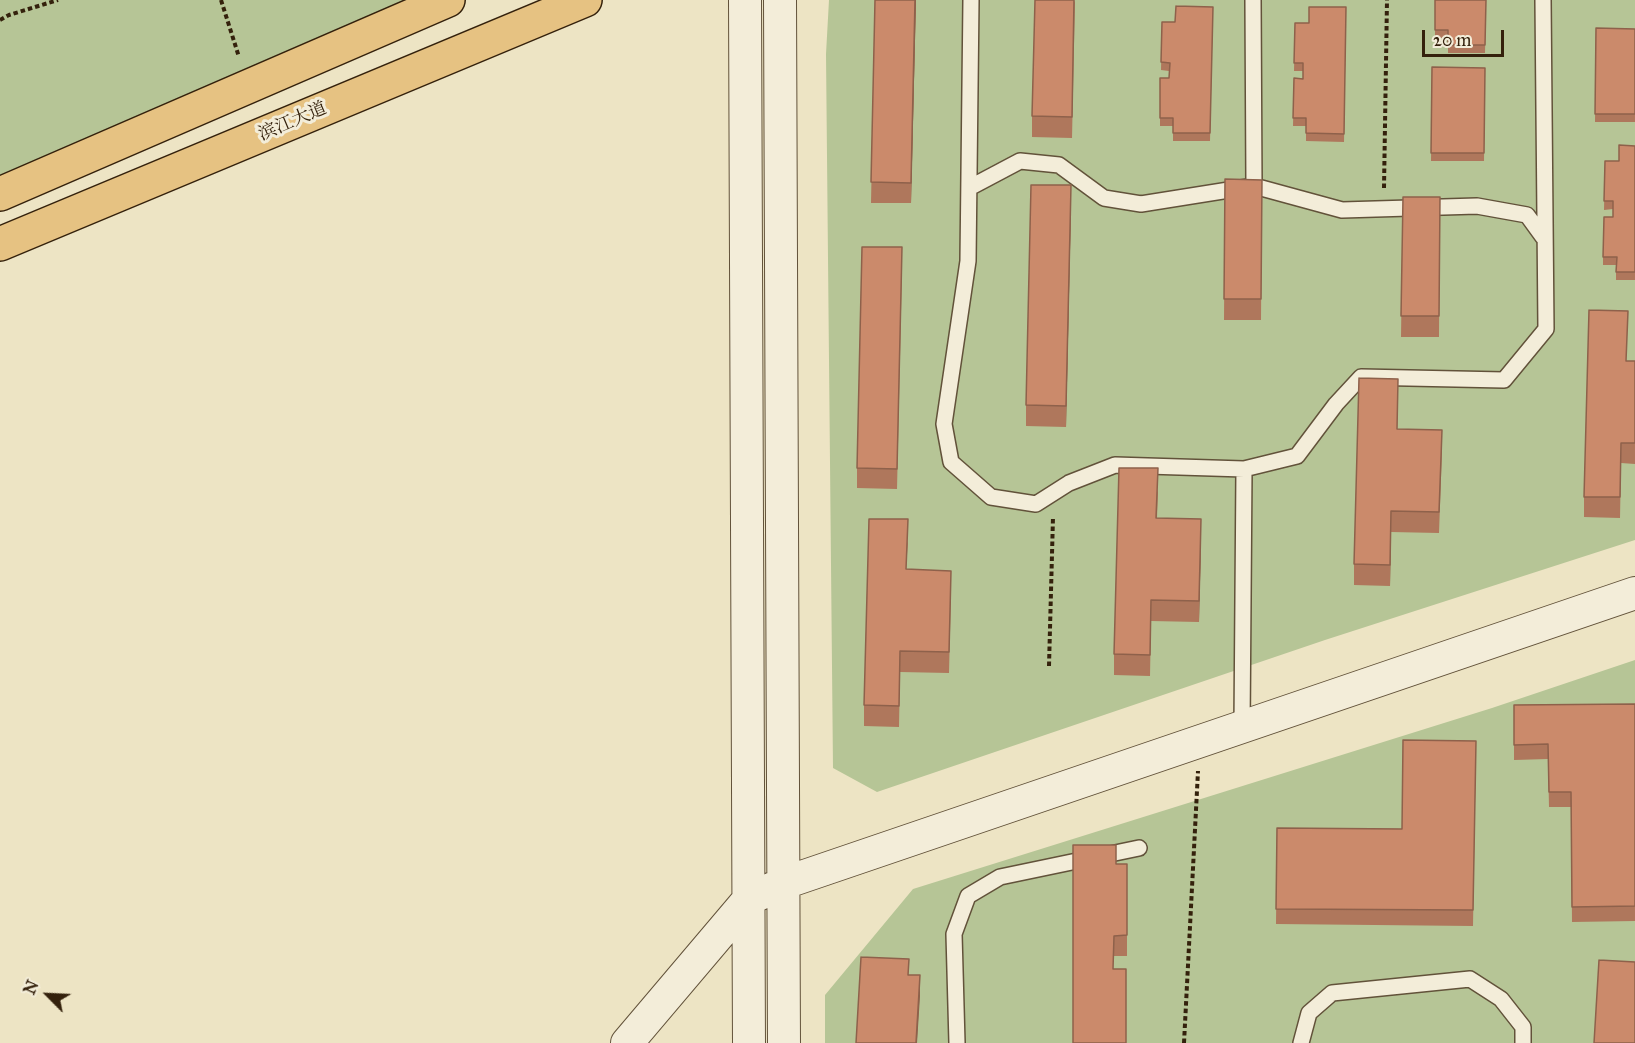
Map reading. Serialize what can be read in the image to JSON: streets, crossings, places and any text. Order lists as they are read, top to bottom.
{
  "streets": {
    "main road": ["滨江大道"]
  },
  "scale_bar": "20 m",
  "north": "top left"
}
